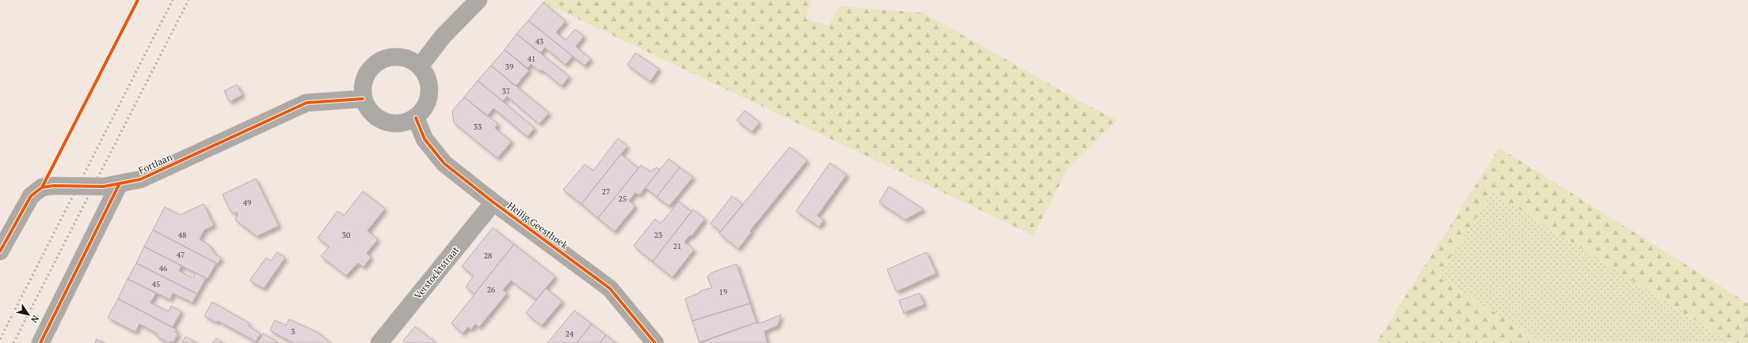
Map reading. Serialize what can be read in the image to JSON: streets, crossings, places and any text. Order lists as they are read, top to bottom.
{
  "streets": {
    "street": ["Fortlaan", "Heilig Geesthoek", "Verstocktstraat"]
  },
  "crossings": [
    ["Fortlaan", "Heilig Geesthoek"],
    ["Heilig Geesthoek", "Verstocktstraat"]
  ],
  "house_numbers": [
    "43",
    "41",
    "39",
    "37",
    "33",
    "27",
    "25",
    "49",
    "48",
    "30",
    "23",
    "21",
    "47",
    "28",
    "46",
    "45",
    "26",
    "19",
    "3",
    "24"
  ],
  "north": "bottom right"
}
